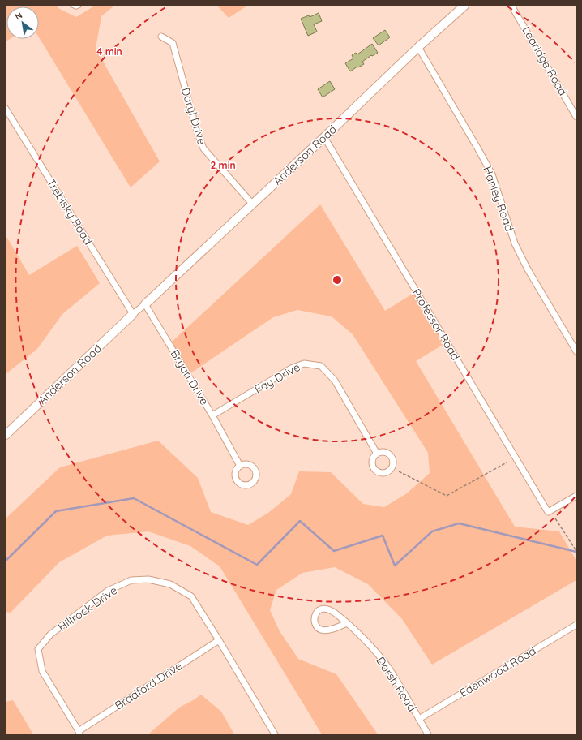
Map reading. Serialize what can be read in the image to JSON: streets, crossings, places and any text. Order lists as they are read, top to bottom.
{
  "streets": {
    "street": [
      "Learidge Road",
      "Daryl Drive",
      "Anderson Road",
      "Hanley Road",
      "Trebisky Road",
      "Professor Road",
      "Bryan Drive",
      "Fay Drive",
      "Hillrock Drive",
      "Edenwood Road",
      "Dorsh Road",
      "Bradford Drive"
    ]
  },
  "crossings": [
    ["Daryl Drive", "Anderson Road"],
    ["Anderson Road", "Hanley Road"],
    ["Anderson Road", "Trebisky Road"],
    ["Anderson Road", "Professor Road"],
    ["Anderson Road", "Bryan Drive"],
    ["Bryan Drive", "Fay Drive"],
    ["Hillrock Drive", "Bradford Drive"],
    ["Edenwood Road", "Dorsh Road"]
  ],
  "north": "top left",
  "rings": ["4 min", "2 min"]
}
